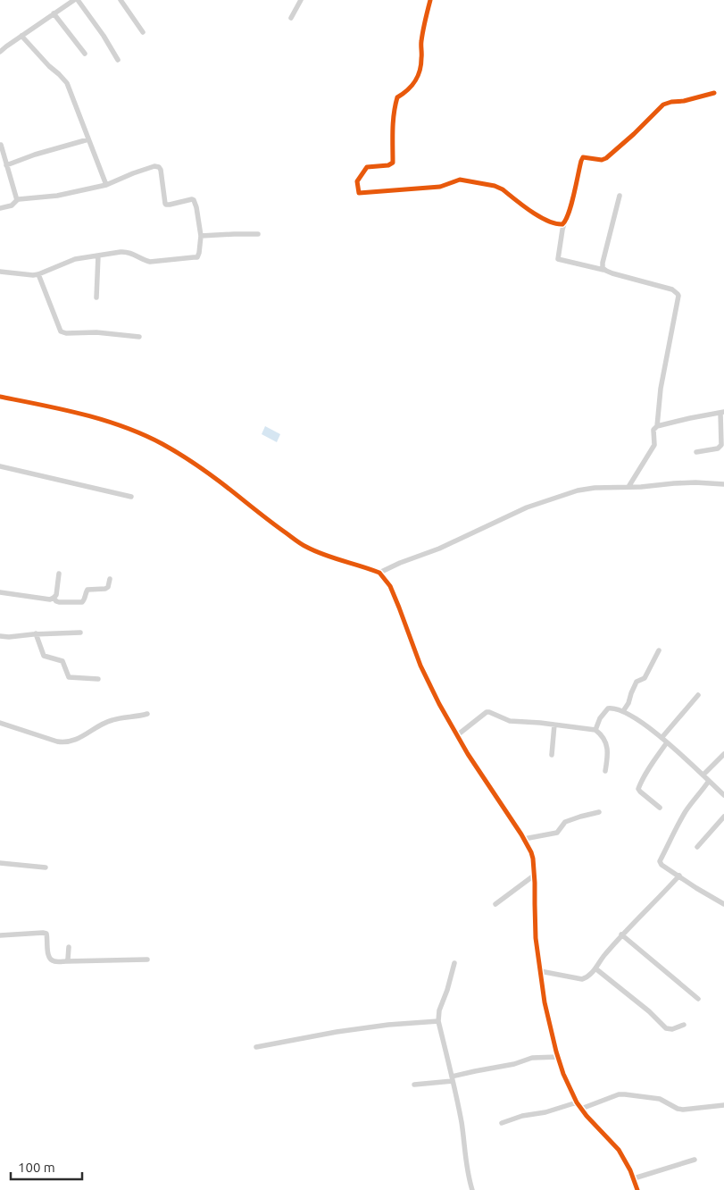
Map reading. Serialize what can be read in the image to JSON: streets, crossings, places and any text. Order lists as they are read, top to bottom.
{
  "scale_bar": "100 m"
}
